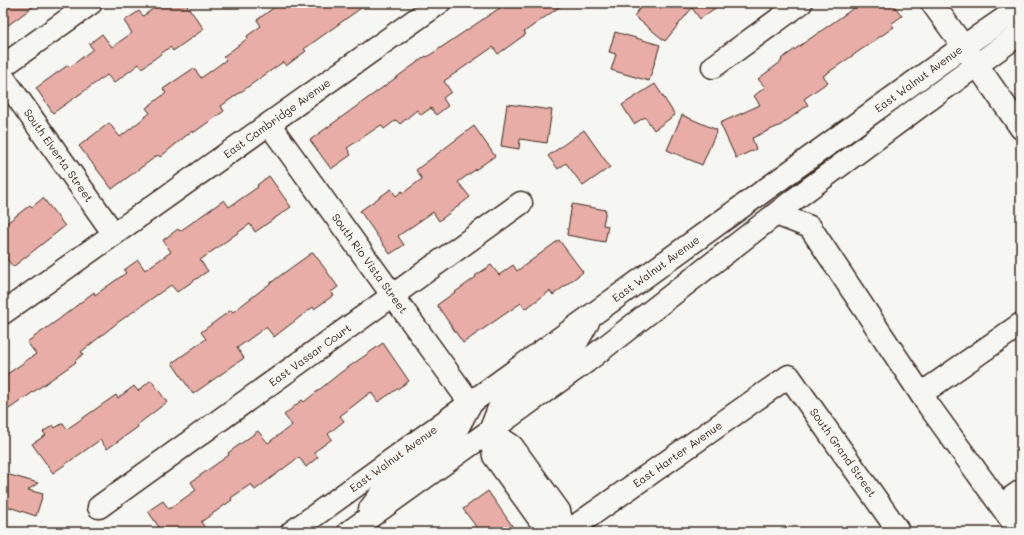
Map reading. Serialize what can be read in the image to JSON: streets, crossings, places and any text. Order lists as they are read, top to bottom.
{
  "streets": {
    "street": [
      "East Walnut Avenue",
      "East Cambridge Avenue",
      "South Elverta Street",
      "South Rio Vista Street",
      "East Vassar Court",
      "South Grand Street",
      "East Harter Avenue"
    ]
  },
  "crossings": [
    ["East Walnut Avenue", "South Rio Vista Street"],
    ["East Cambridge Avenue", "South Elverta Street"],
    ["East Cambridge Avenue", "South Rio Vista Street"],
    ["South Rio Vista Street", "East Vassar Court"],
    ["South Grand Street", "East Harter Avenue"]
  ]
}
